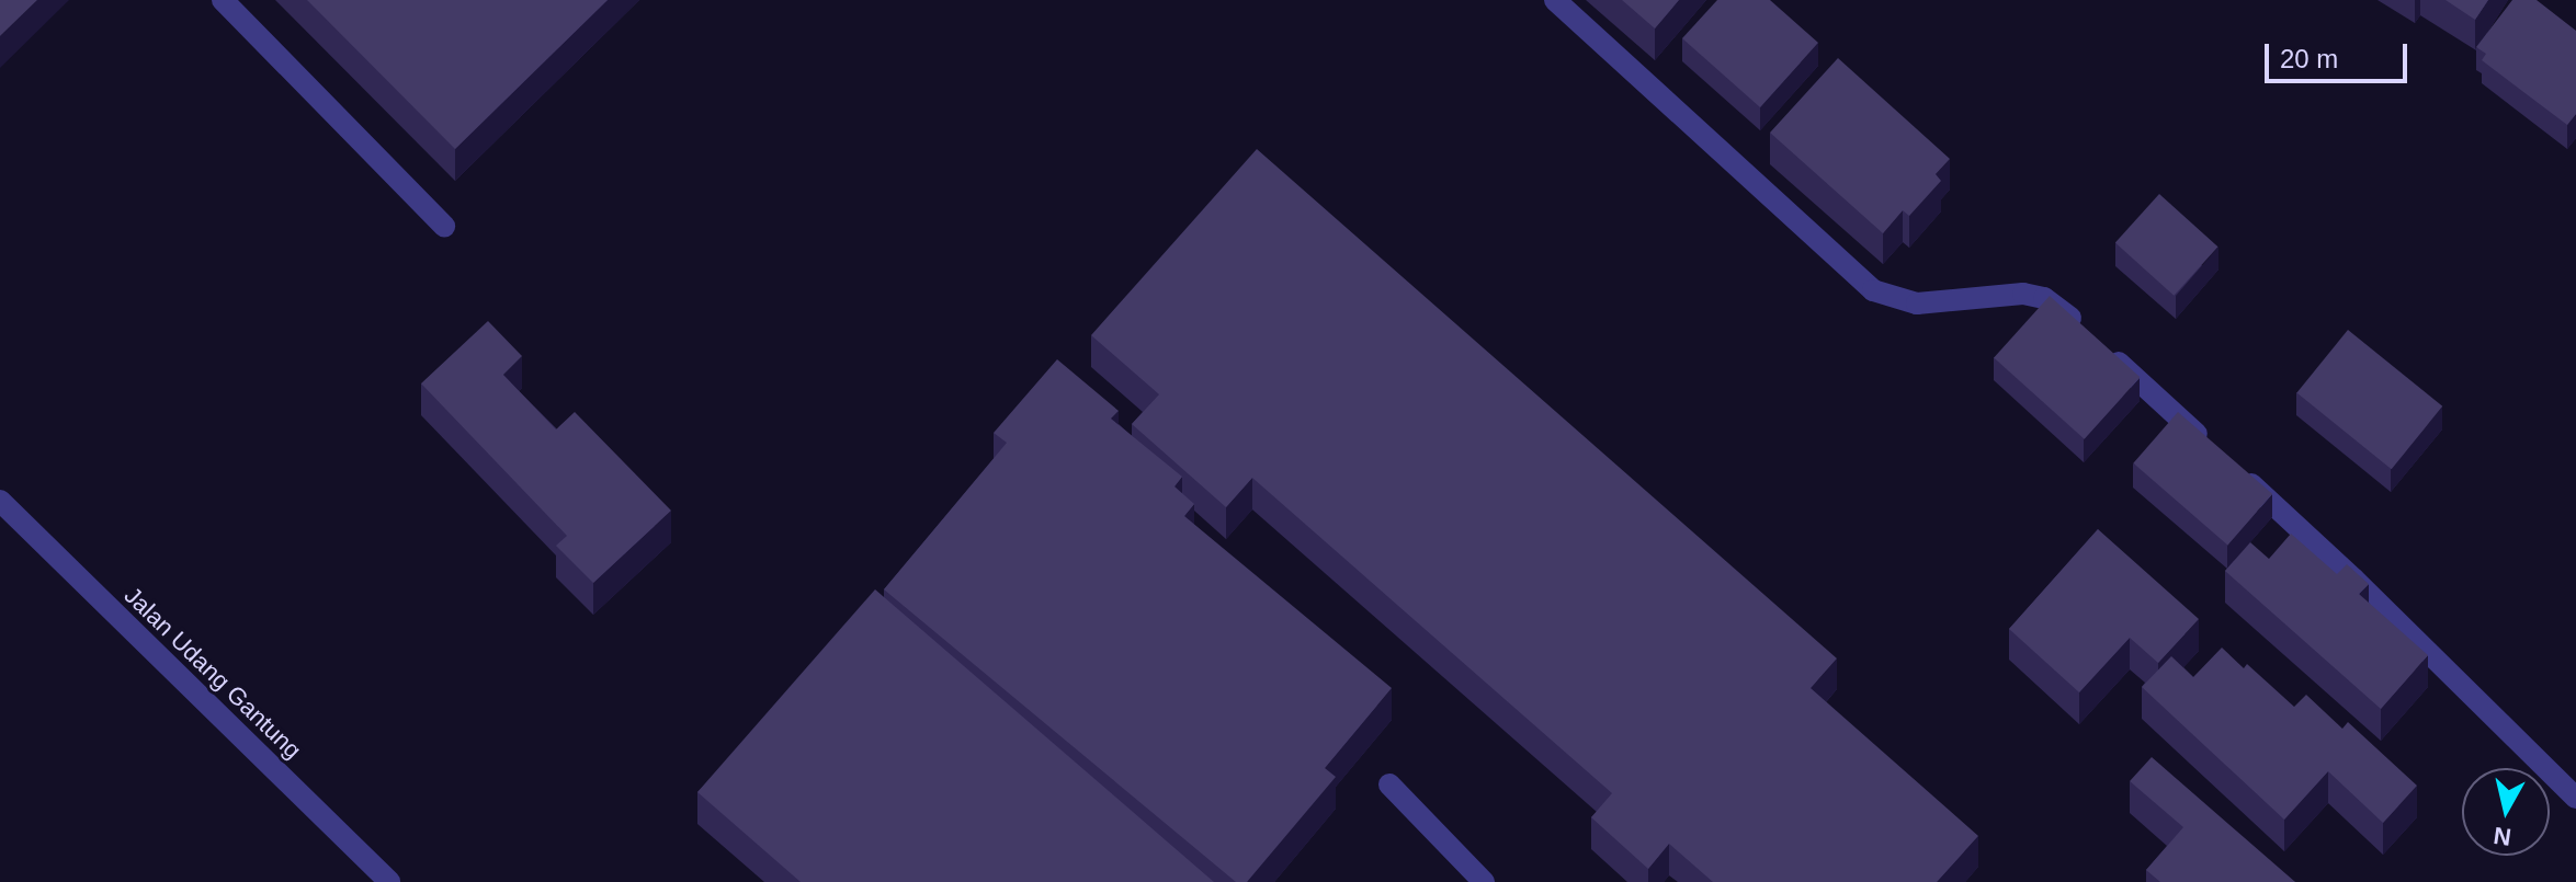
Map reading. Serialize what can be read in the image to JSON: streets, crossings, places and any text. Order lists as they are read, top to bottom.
{
  "streets": {
    "street": ["Jalan Udang Gantung"]
  },
  "scale_bar": "20 m",
  "north": "bottom"
}
